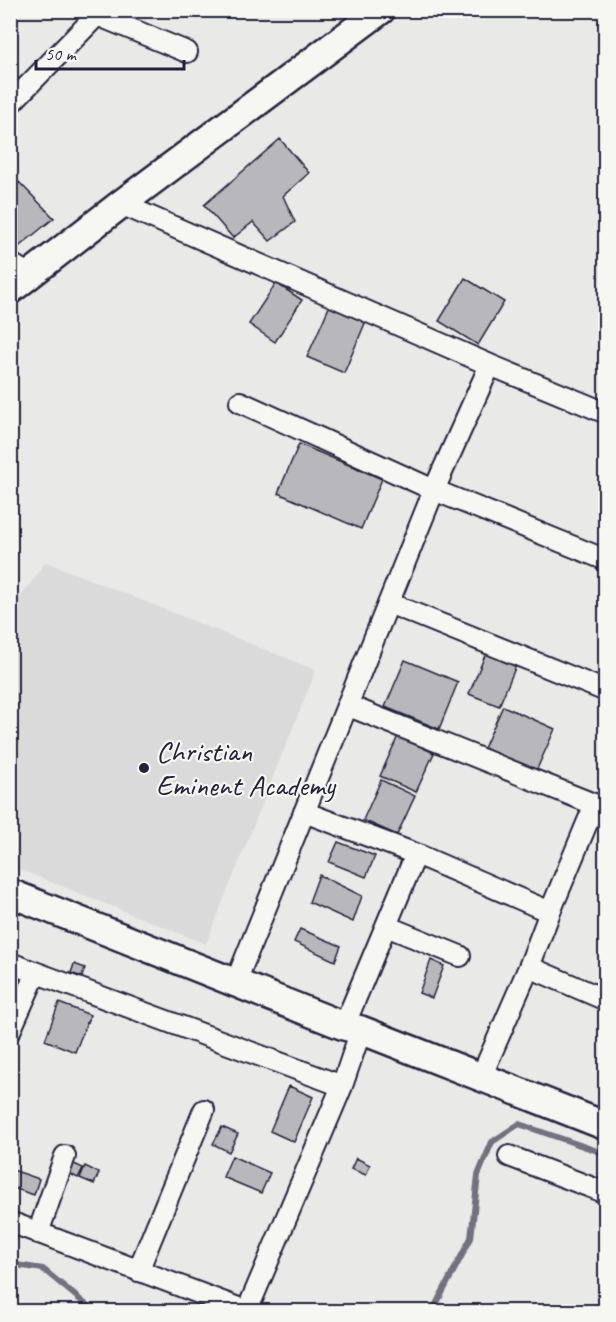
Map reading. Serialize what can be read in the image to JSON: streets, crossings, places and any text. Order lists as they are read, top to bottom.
{
  "places": ["Christian Eminent Academy"],
  "scale_bar": "50 m"
}
